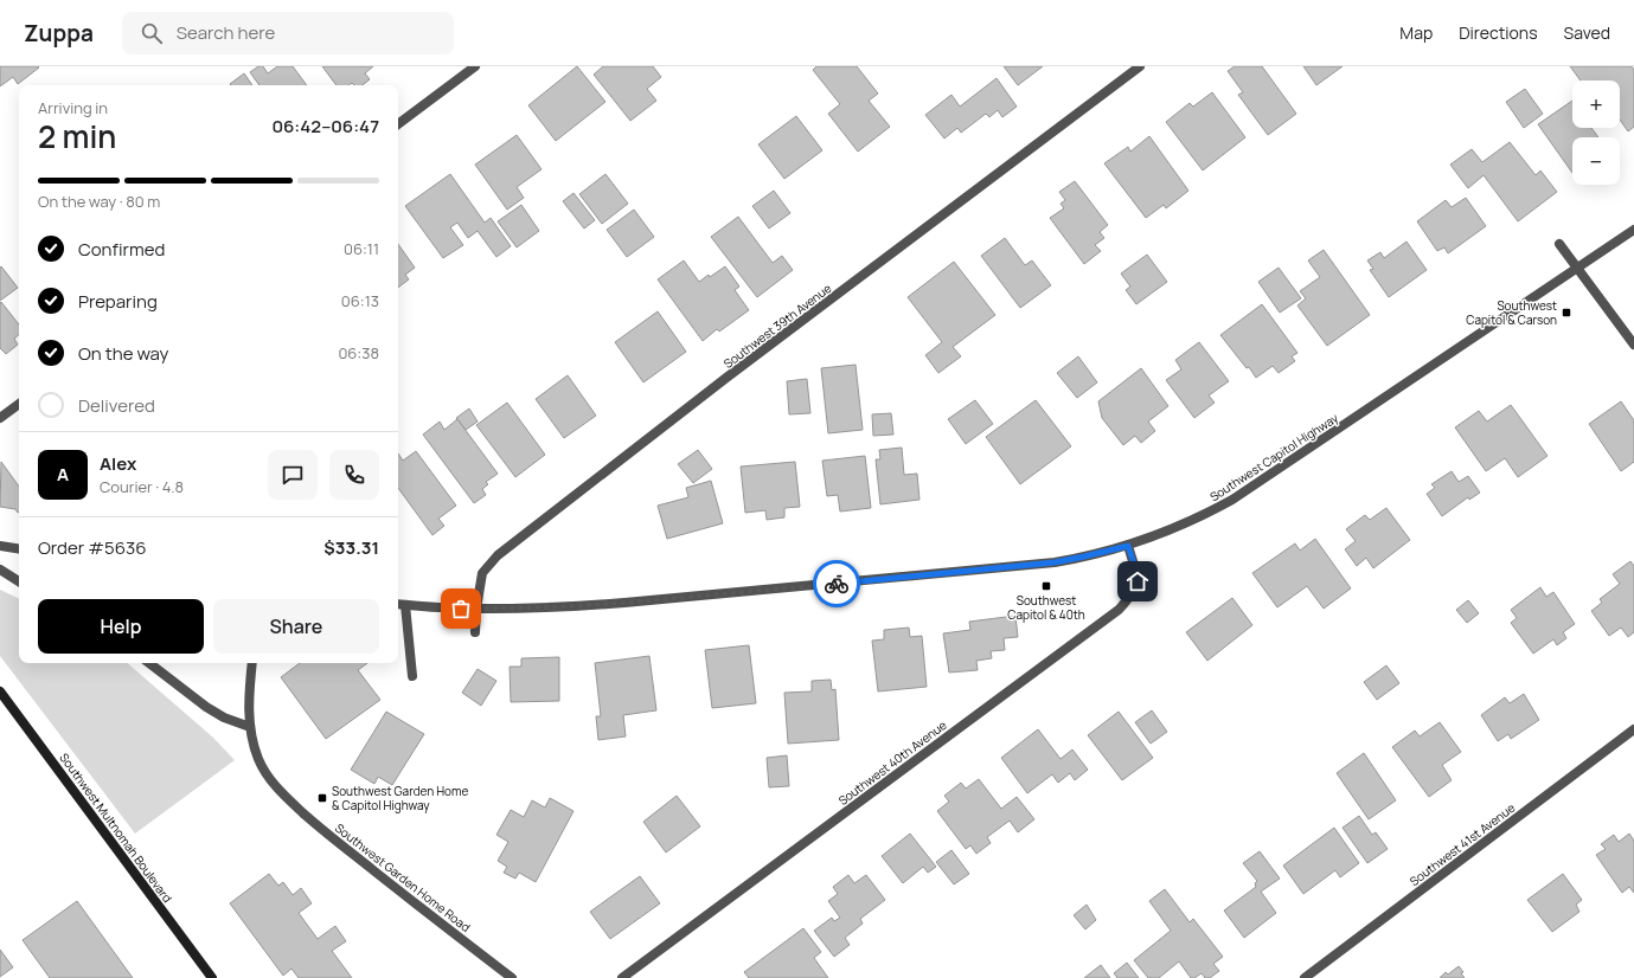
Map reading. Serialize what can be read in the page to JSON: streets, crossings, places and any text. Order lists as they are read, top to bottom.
{
  "streets": {
    "main road": ["Southwest Multnomah Boulevard"],
    "street": [
      "Southwest 39th Avenue",
      "Southwest Capitol Highway",
      "Southwest 40th Avenue",
      "Southwest 41st Avenue",
      "Southwest Garden Home Road"
    ]
  },
  "crossings": [
    ["Southwest 39th Avenue", "Southwest Capitol Highway"],
    ["Southwest Capitol Highway", "Southwest 40th Avenue"]
  ],
  "places": {
    "transit": ["Southwest Capitol & Carson", "Southwest Capitol & 40th", "Southwest Garden Home & Capitol Highway"]
  },
  "page": {
    "header": "Zuppa",
    "search": "Search here",
    "nav": ["Map", "Directions", "Saved"],
    "map_buttons": ["+", "−"],
    "heading": ["2 min", "Arriving in", "06:42–06:47"],
    "panel": [
      "Alex",
      "Courier · 4.8",
      "Order #5636",
      "$33.31"
    ],
    "bar": "On the way · 80 m",
    "list": [
      ["Confirmed", "06:11"],
      ["Preparing", "06:13"],
      ["On the way", "06:38"],
      "Delivered"
    ],
    "round": "A",
    "buttons": ["Help", "Share"]
  }
}
